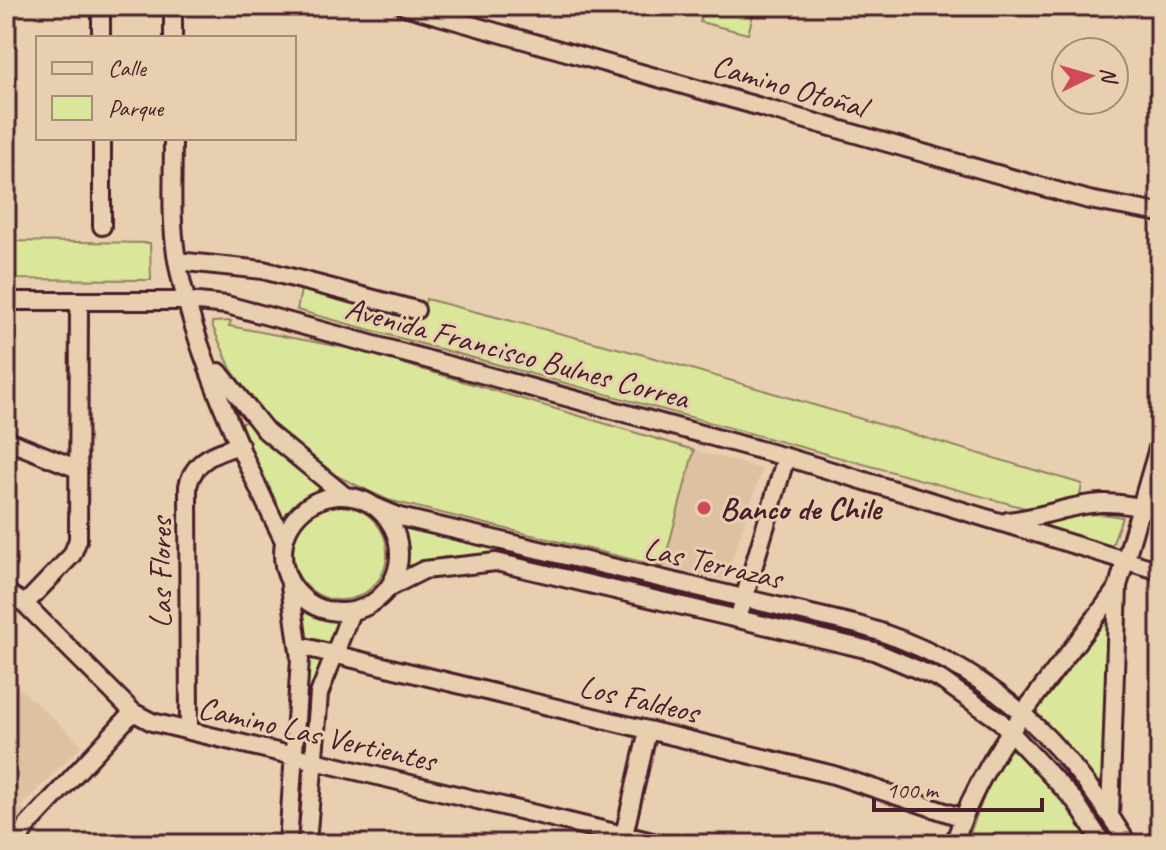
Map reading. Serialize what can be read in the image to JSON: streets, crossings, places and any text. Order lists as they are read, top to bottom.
{
  "streets": {
    "street": [
      "Camino Otoñal",
      "Avenida Francisco Bulnes Correa",
      "Las Terrazas",
      "Las Flores",
      "Los Faldeos",
      "Camino Las Vertientes"
    ]
  },
  "crossings": [
    ["Las Flores", "Camino Las Vertientes"]
  ],
  "places": ["Banco de Chile"],
  "legend": ["Calle", "Parque"],
  "scale_bar": "100 m",
  "north": "right"
}
